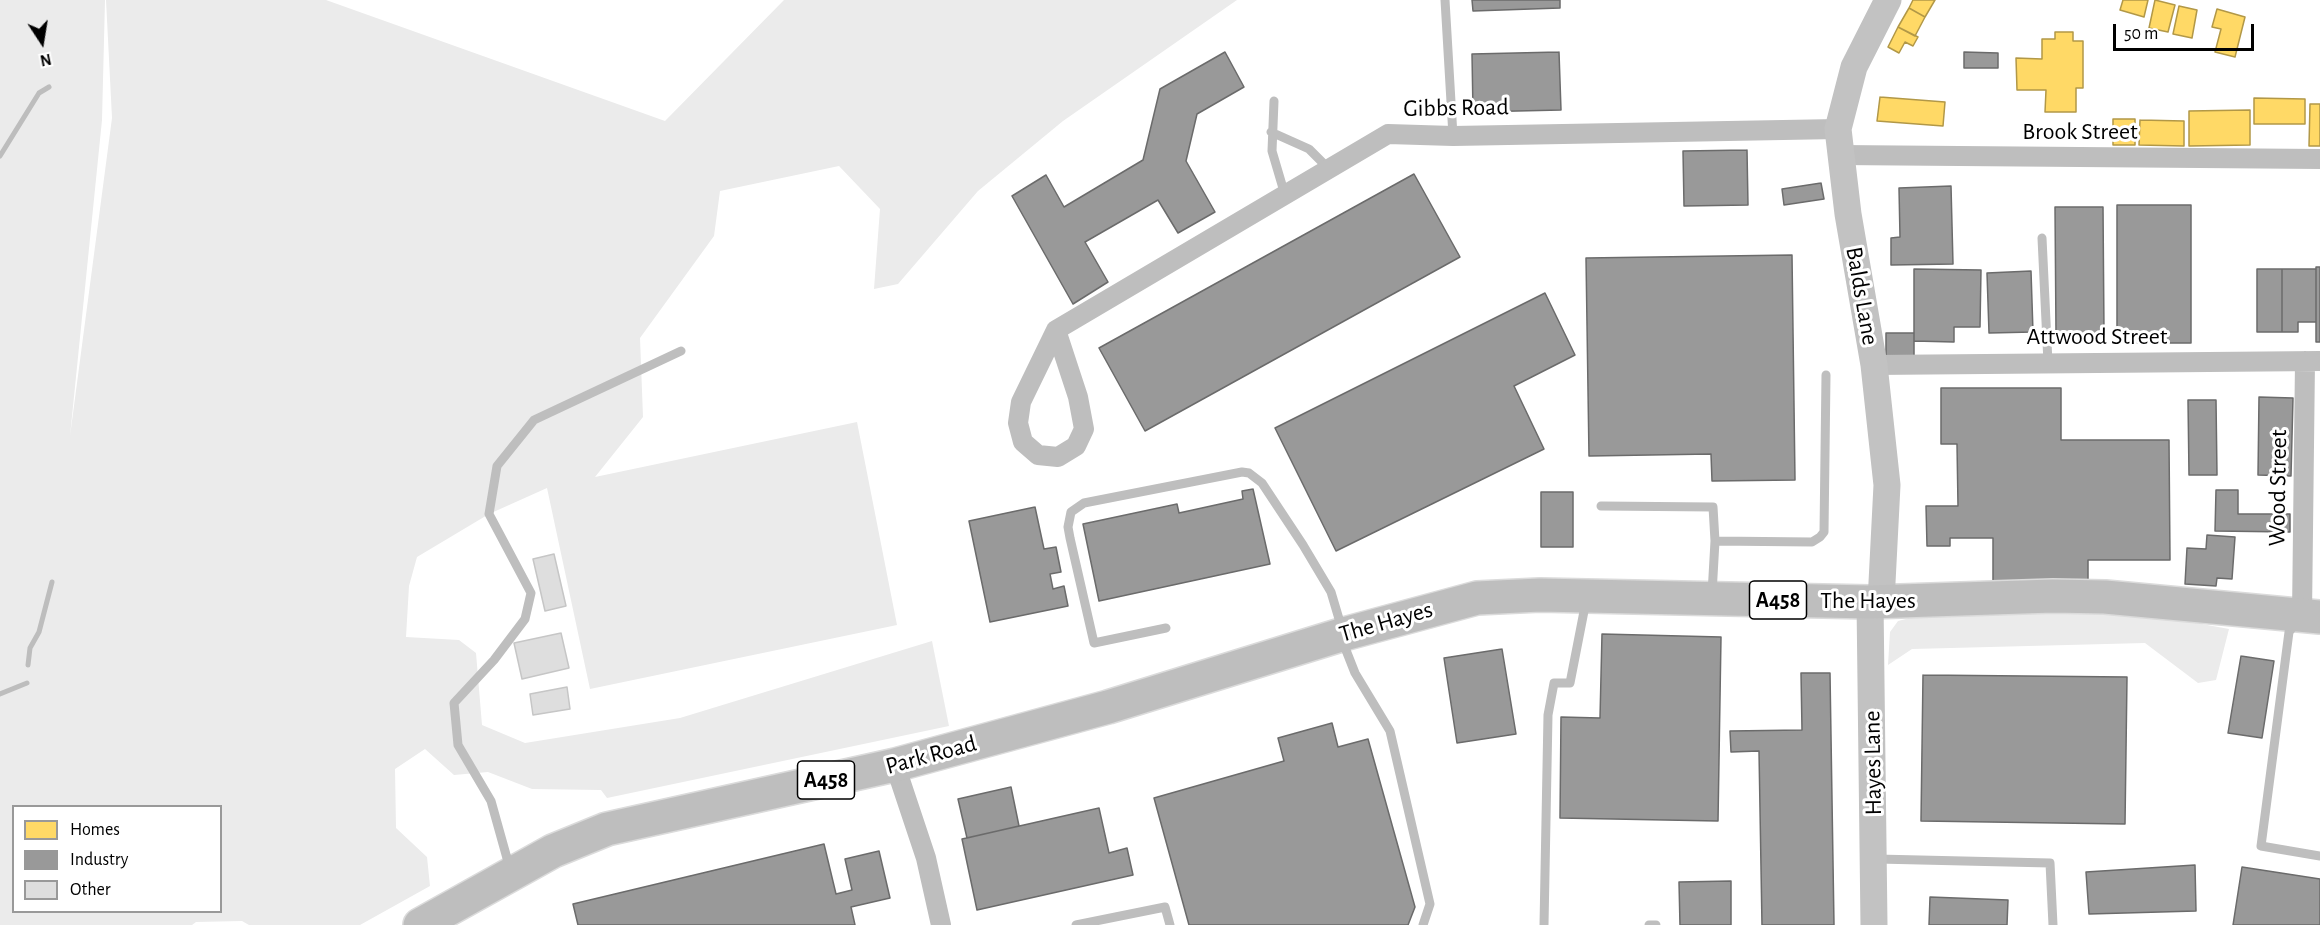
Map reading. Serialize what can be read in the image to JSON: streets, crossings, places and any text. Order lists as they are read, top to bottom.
{
  "streets": {
    "highway": ["A458", "The Hayes", "Park Road"],
    "street": [
      "Gibbs Road",
      "Brook Street",
      "Balds Lane",
      "Attwood Street",
      "Wood Street",
      "Hayes Lane"
    ]
  },
  "crossings": [
    ["Gibbs Road", "Brook Street"],
    ["Gibbs Road", "Balds Lane"],
    ["Brook Street", "Balds Lane"],
    ["Balds Lane", "Attwood Street"],
    ["Balds Lane", "The Hayes"],
    ["Balds Lane", "Hayes Lane"],
    ["Attwood Street", "Wood Street"],
    ["Wood Street", "The Hayes"],
    ["The Hayes", "Park Road"],
    ["The Hayes", "Hayes Lane"]
  ],
  "legend": ["Homes", "Industry", "Other"],
  "scale_bar": "50 m",
  "north": "bottom"
}
